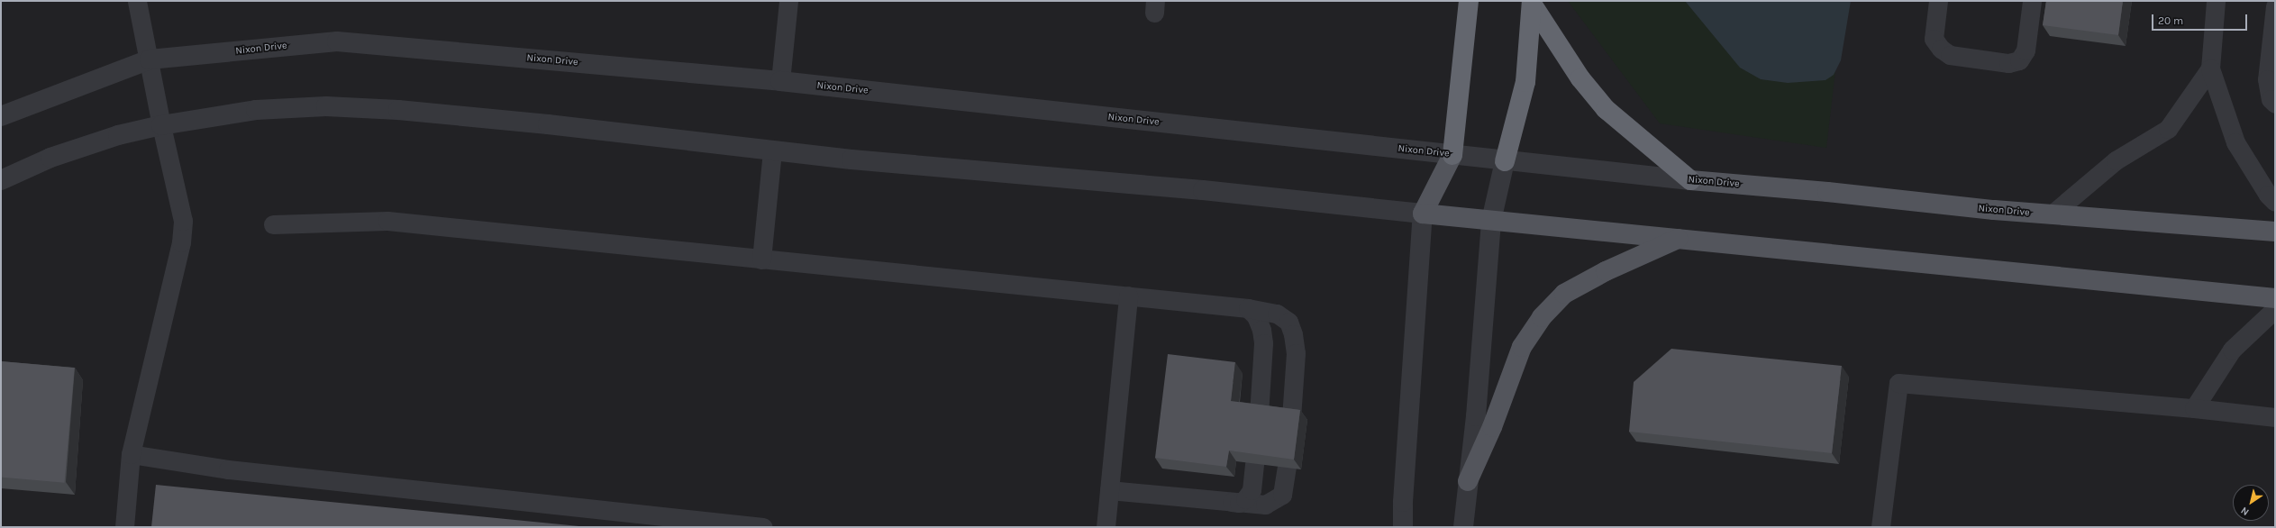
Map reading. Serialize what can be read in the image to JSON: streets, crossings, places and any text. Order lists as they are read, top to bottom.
{
  "streets": {
    "main road": ["Nixon Drive"]
  },
  "scale_bar": "20 m",
  "north": "bottom left"
}
